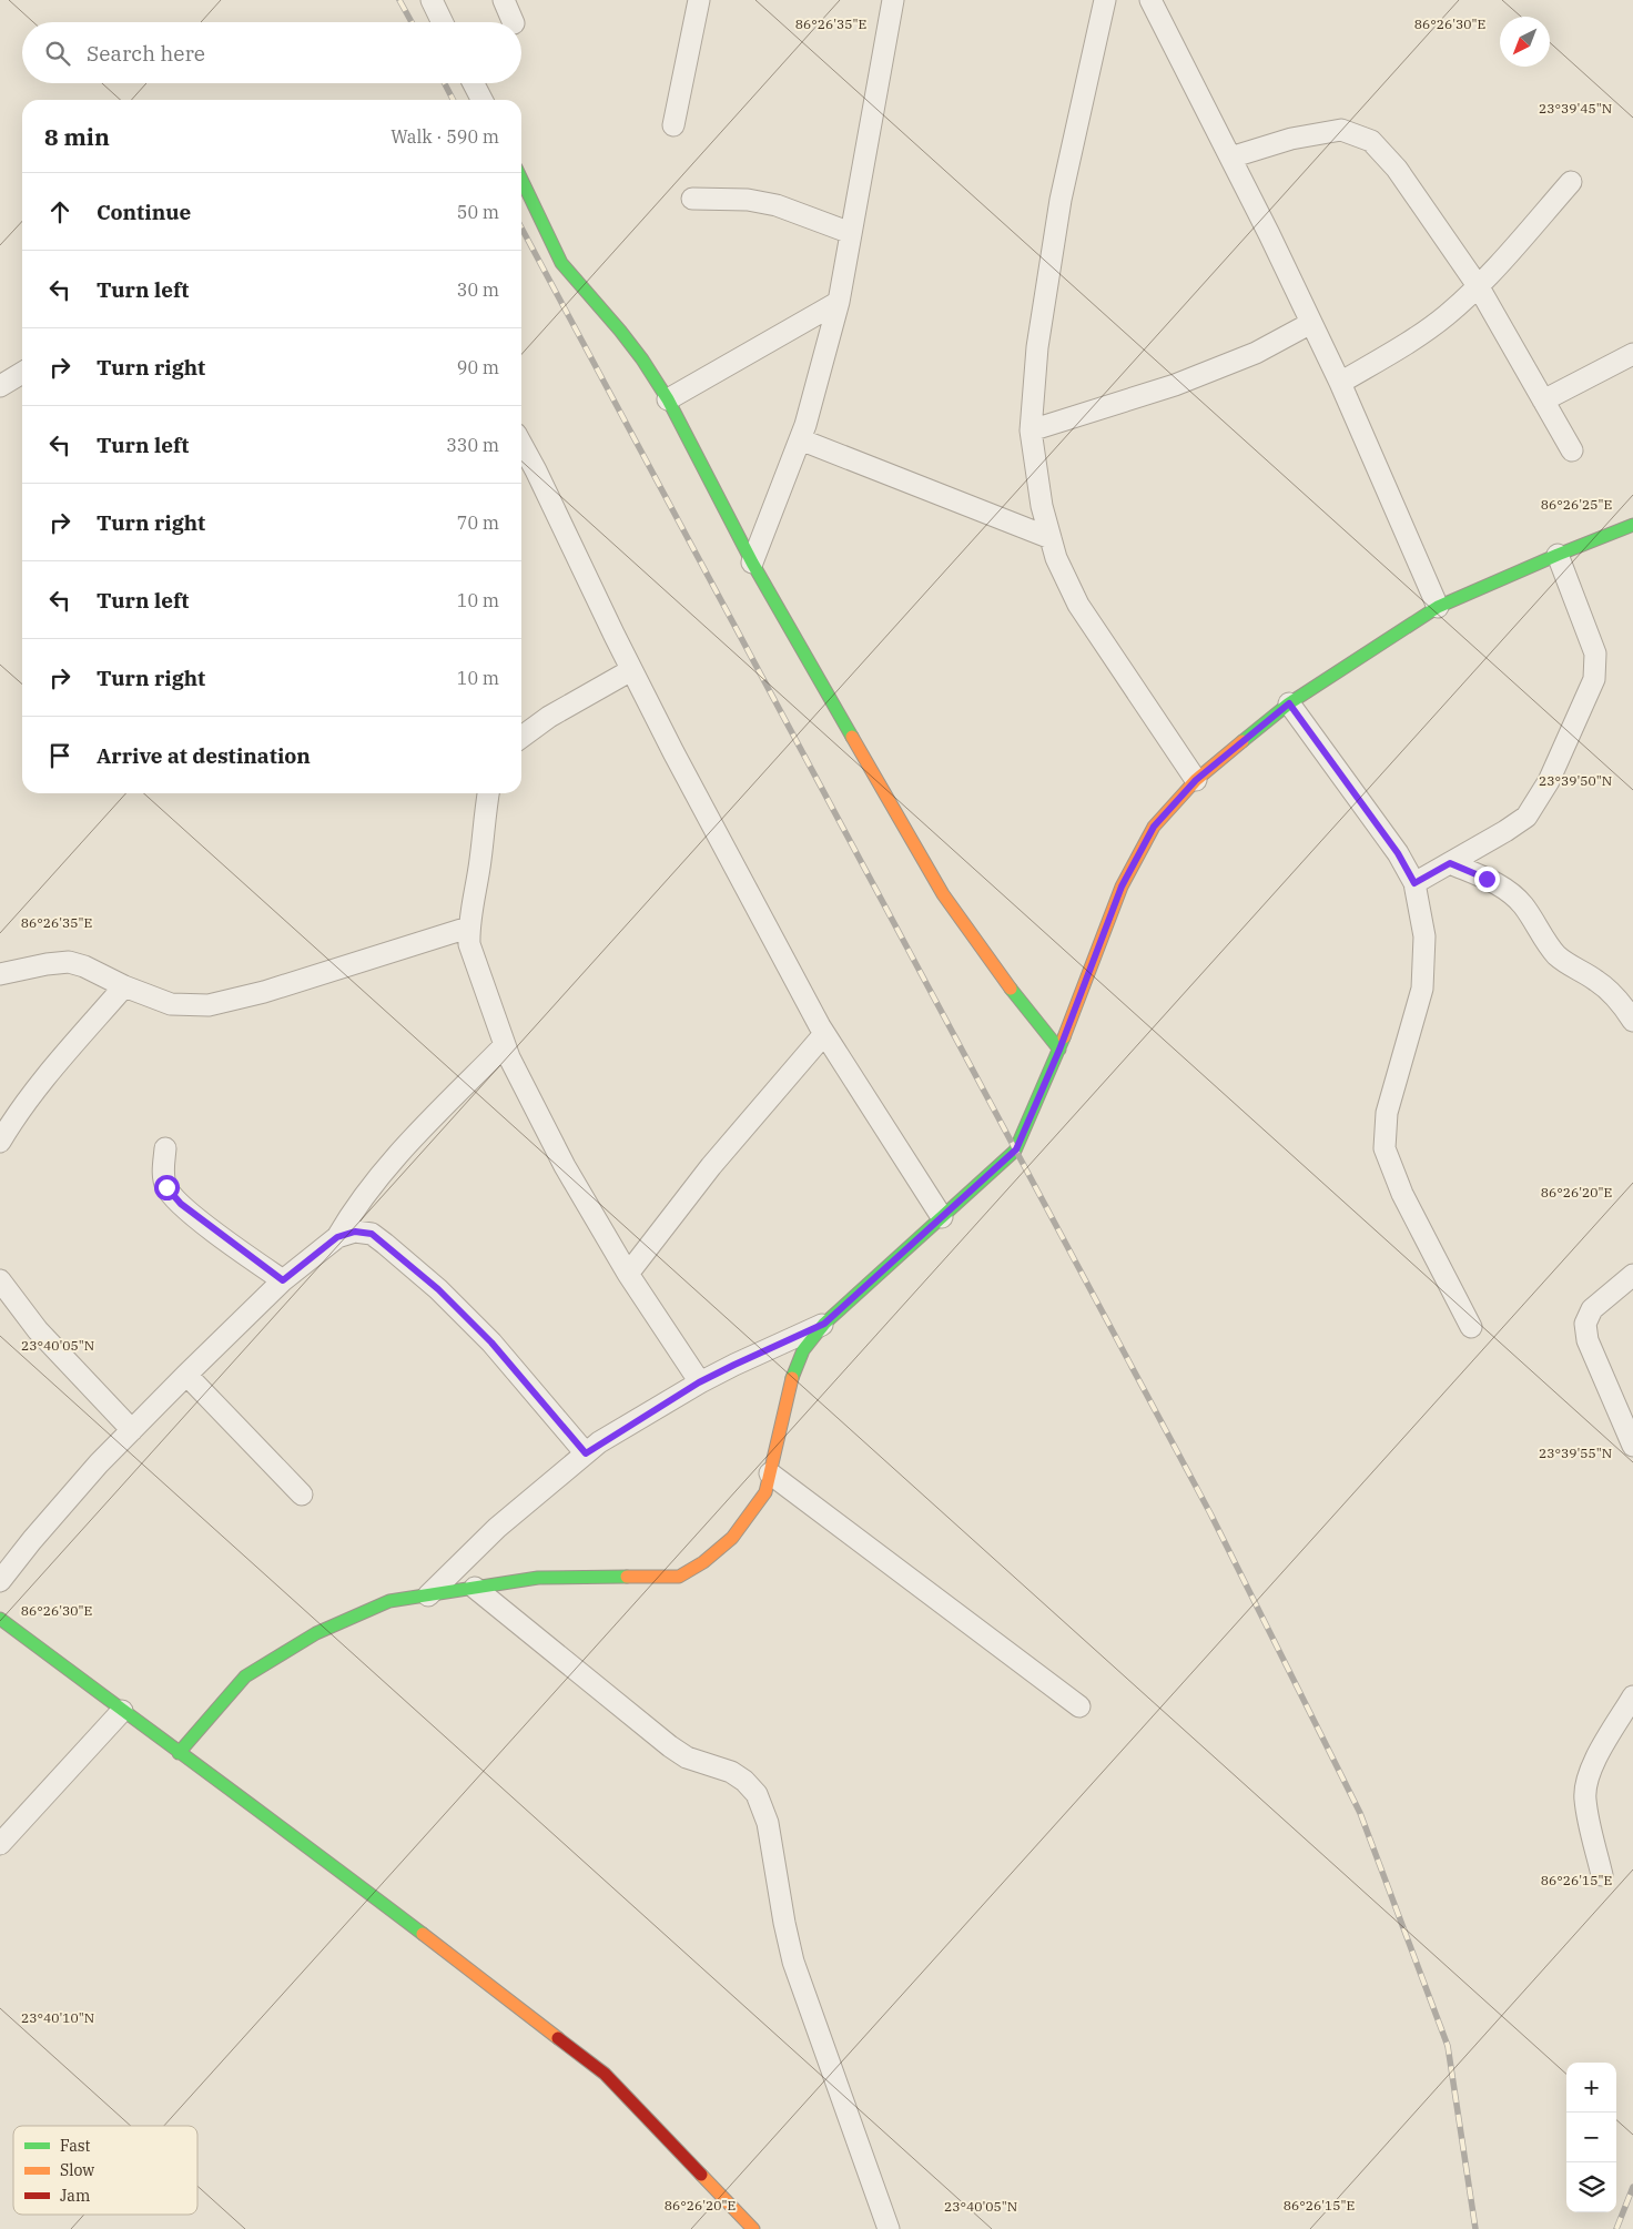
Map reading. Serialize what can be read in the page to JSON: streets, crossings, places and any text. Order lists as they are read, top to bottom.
{
  "legend": ["Fast", "Slow", "Jam"],
  "north": "bottom left",
  "page": {
    "search": "Search here",
    "heading": ["8 min", "Walk · 590 m"],
    "list": [
      ["Continue", "50 m"],
      ["Turn left", "30 m"],
      ["Turn right", "90 m"],
      ["Turn left", "330 m"],
      ["Turn right", "70 m"],
      ["Turn left", "10 m"],
      ["Turn right", "10 m"],
      "Arrive at destination"
    ],
    "map_buttons": ["+", "−"]
  },
  "coordinates": [
    "86°26'35\"E",
    "86°26'30\"E",
    "23°39'45\"N",
    "86°26'25\"E",
    "23°39'50\"N",
    "86°26'20\"E",
    "23°40'05\"N",
    "23°39'55\"N",
    "86°26'15\"E",
    "23°40'10\"N"
  ]
}
